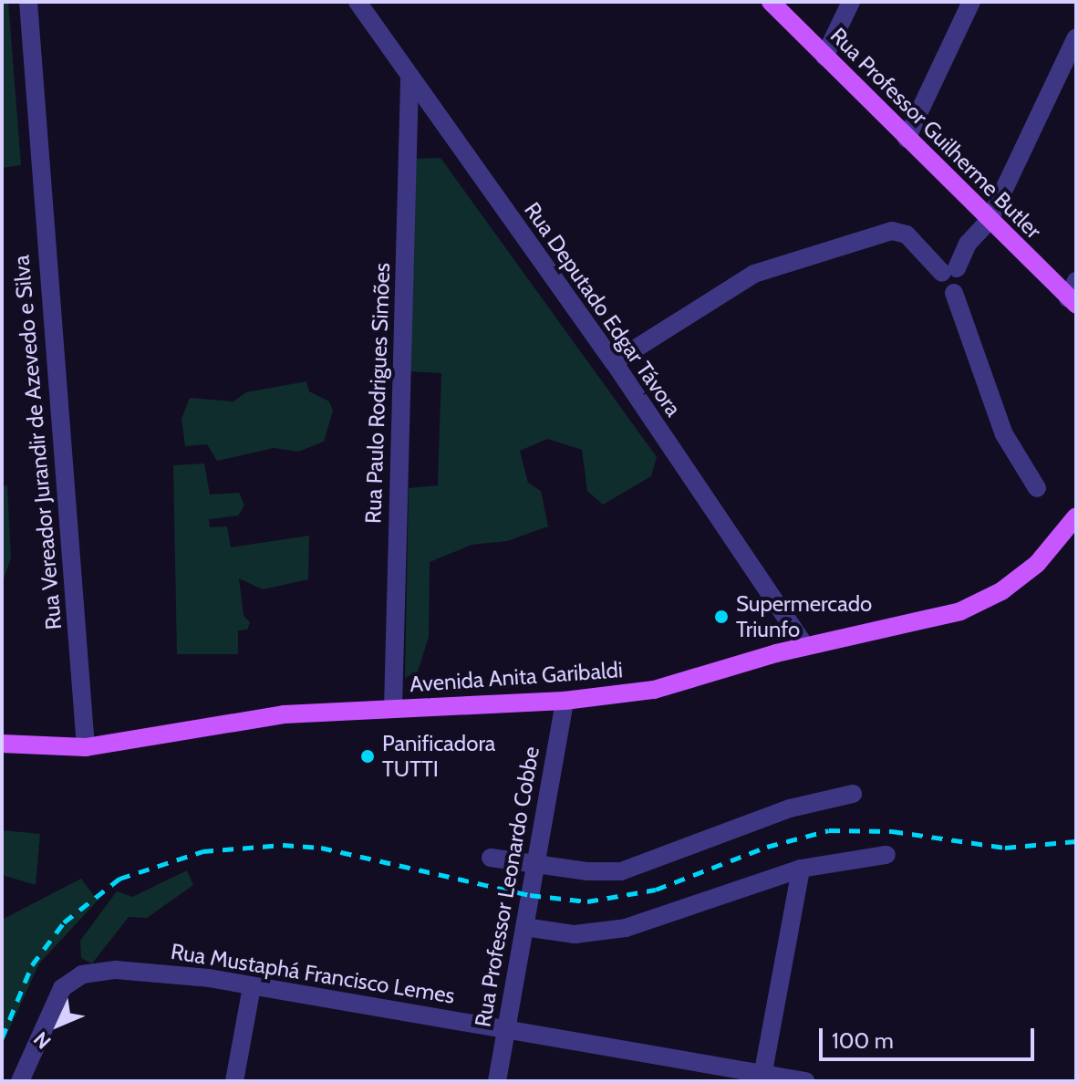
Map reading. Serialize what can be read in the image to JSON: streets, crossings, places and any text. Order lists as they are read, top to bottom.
{
  "streets": {
    "main road": ["Rua Professor Guilherme Butler", "Avenida Anita Garibaldi"],
    "street": [
      "Rua Deputado Edgar Távora",
      "Rua Paulo Rodrigues Simões",
      "Rua Vereador Jurandir de Azevedo e Silva",
      "Rua Professor Leonardo Cobbe",
      "Rua Mustaphá Francisco Lemes"
    ]
  },
  "crossings": [
    ["Rua Deputado Edgar Távora", "Rua Paulo Rodrigues Simões"],
    ["Rua Deputado Edgar Távora", "Avenida Anita Garibaldi"],
    ["Rua Paulo Rodrigues Simões", "Avenida Anita Garibaldi"],
    ["Rua Vereador Jurandir de Azevedo e Silva", "Avenida Anita Garibaldi"],
    ["Avenida Anita Garibaldi", "Rua Professor Leonardo Cobbe"],
    ["Rua Professor Leonardo Cobbe", "Rua Mustaphá Francisco Lemes"]
  ],
  "places": ["Supermercado Triunfo", "Panificadora TUTTI"],
  "scale_bar": "100 m",
  "north": "bottom left"
}
